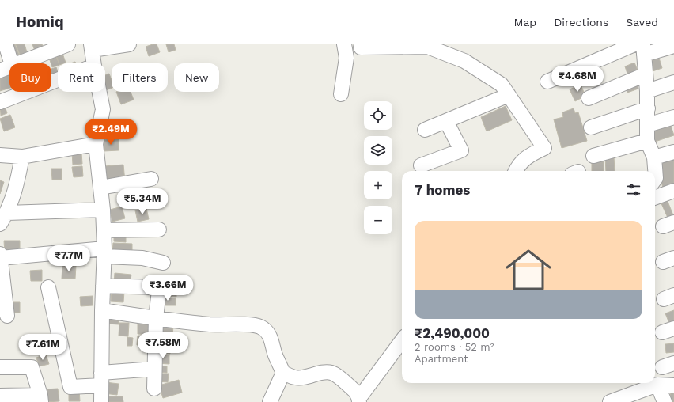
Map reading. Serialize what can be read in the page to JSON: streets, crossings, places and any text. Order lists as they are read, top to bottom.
{
  "page": {
    "header": "Homiq",
    "nav": ["Map", "Directions", "Saved"],
    "chip": [
      "Buy",
      "Rent",
      "Filters",
      "New"
    ],
    "price": [
      "₹4.68M",
      "₹2.49M",
      "₹5.34M",
      "₹7.7M",
      "₹3.66M",
      "₹7.58M",
      "₹7.61M"
    ],
    "map_buttons": ["+", "−"],
    "heading": "7 homes",
    "list": [
      {
        "name": "₹2,490,000",
        "note": "2 rooms · 52 m² · Apartment"
      }
    ]
  }
}
